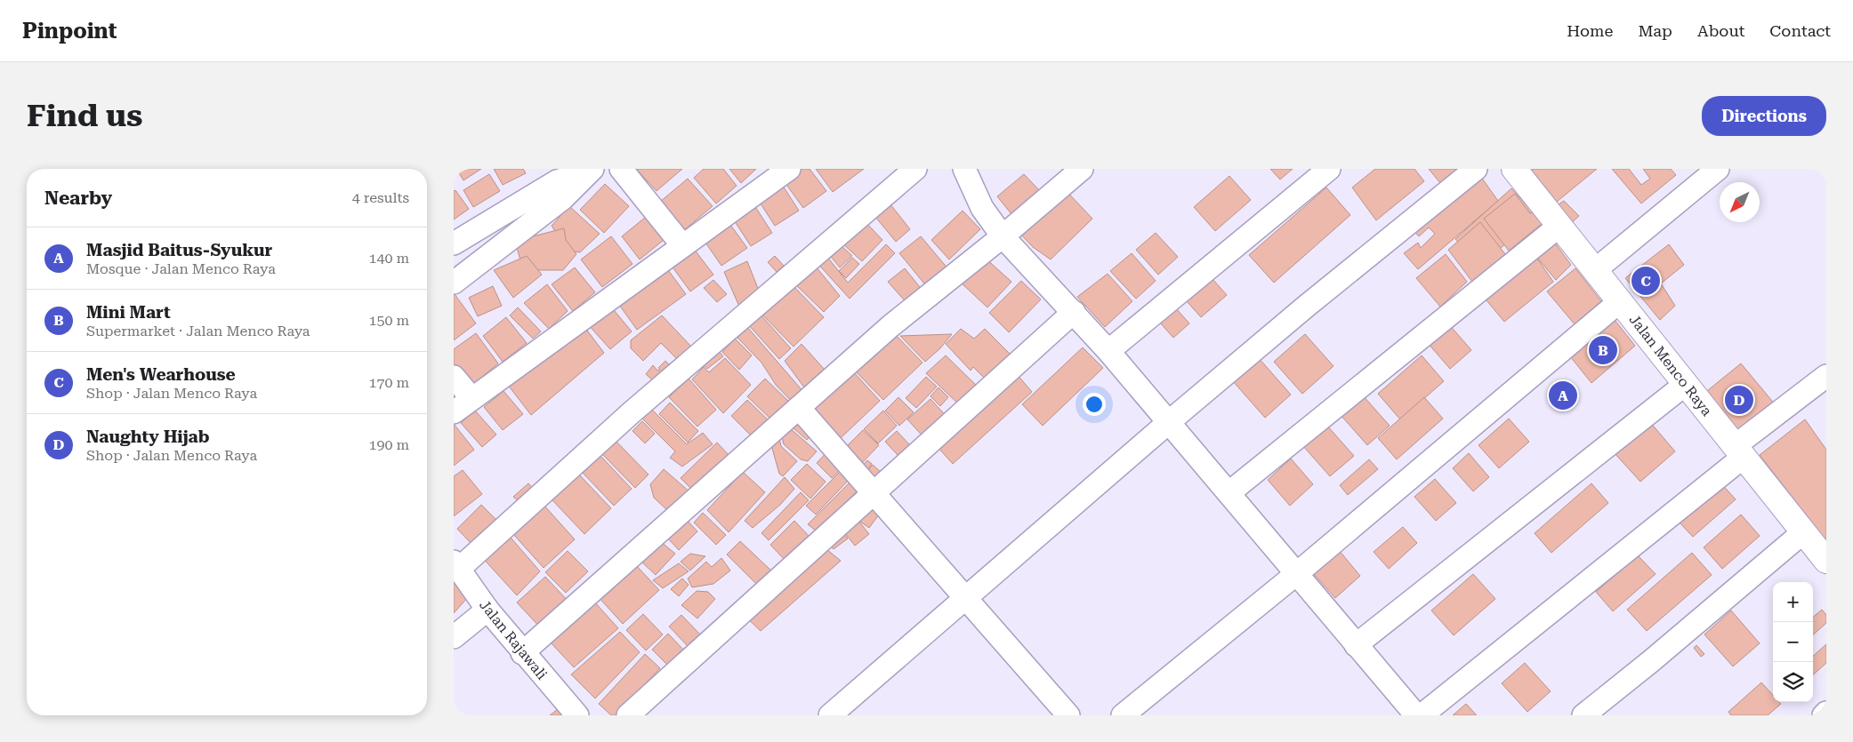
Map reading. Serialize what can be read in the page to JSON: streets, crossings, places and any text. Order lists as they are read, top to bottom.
{
  "streets": {
    "main road": ["Jalan Menco Raya"],
    "street": ["Jalan Rajawali"]
  },
  "north": "bottom left",
  "page": {
    "header": "Pinpoint",
    "nav": [
      "Home",
      "Map",
      "About",
      "Contact"
    ],
    "buttons": "Directions",
    "title": "Find us",
    "heading": ["Nearby", "4 results"],
    "list": [
      {
        "mark": "A",
        "name": "Masjid Baitus-Syukur",
        "note": "Mosque · Jalan Menco Raya",
        "value": "140 m"
      },
      {
        "mark": "B",
        "name": "Mini Mart",
        "note": "Supermarket · Jalan Menco Raya",
        "value": "150 m"
      },
      {
        "mark": "C",
        "name": "Men's Wearhouse",
        "note": "Shop · Jalan Menco Raya",
        "value": "170 m"
      },
      {
        "mark": "D",
        "name": "Naughty Hijab",
        "note": "Shop · Jalan Menco Raya",
        "value": "190 m"
      }
    ],
    "pins": [
      "C",
      "B",
      "A",
      "D"
    ],
    "map_buttons": ["+", "−"]
  }
}
